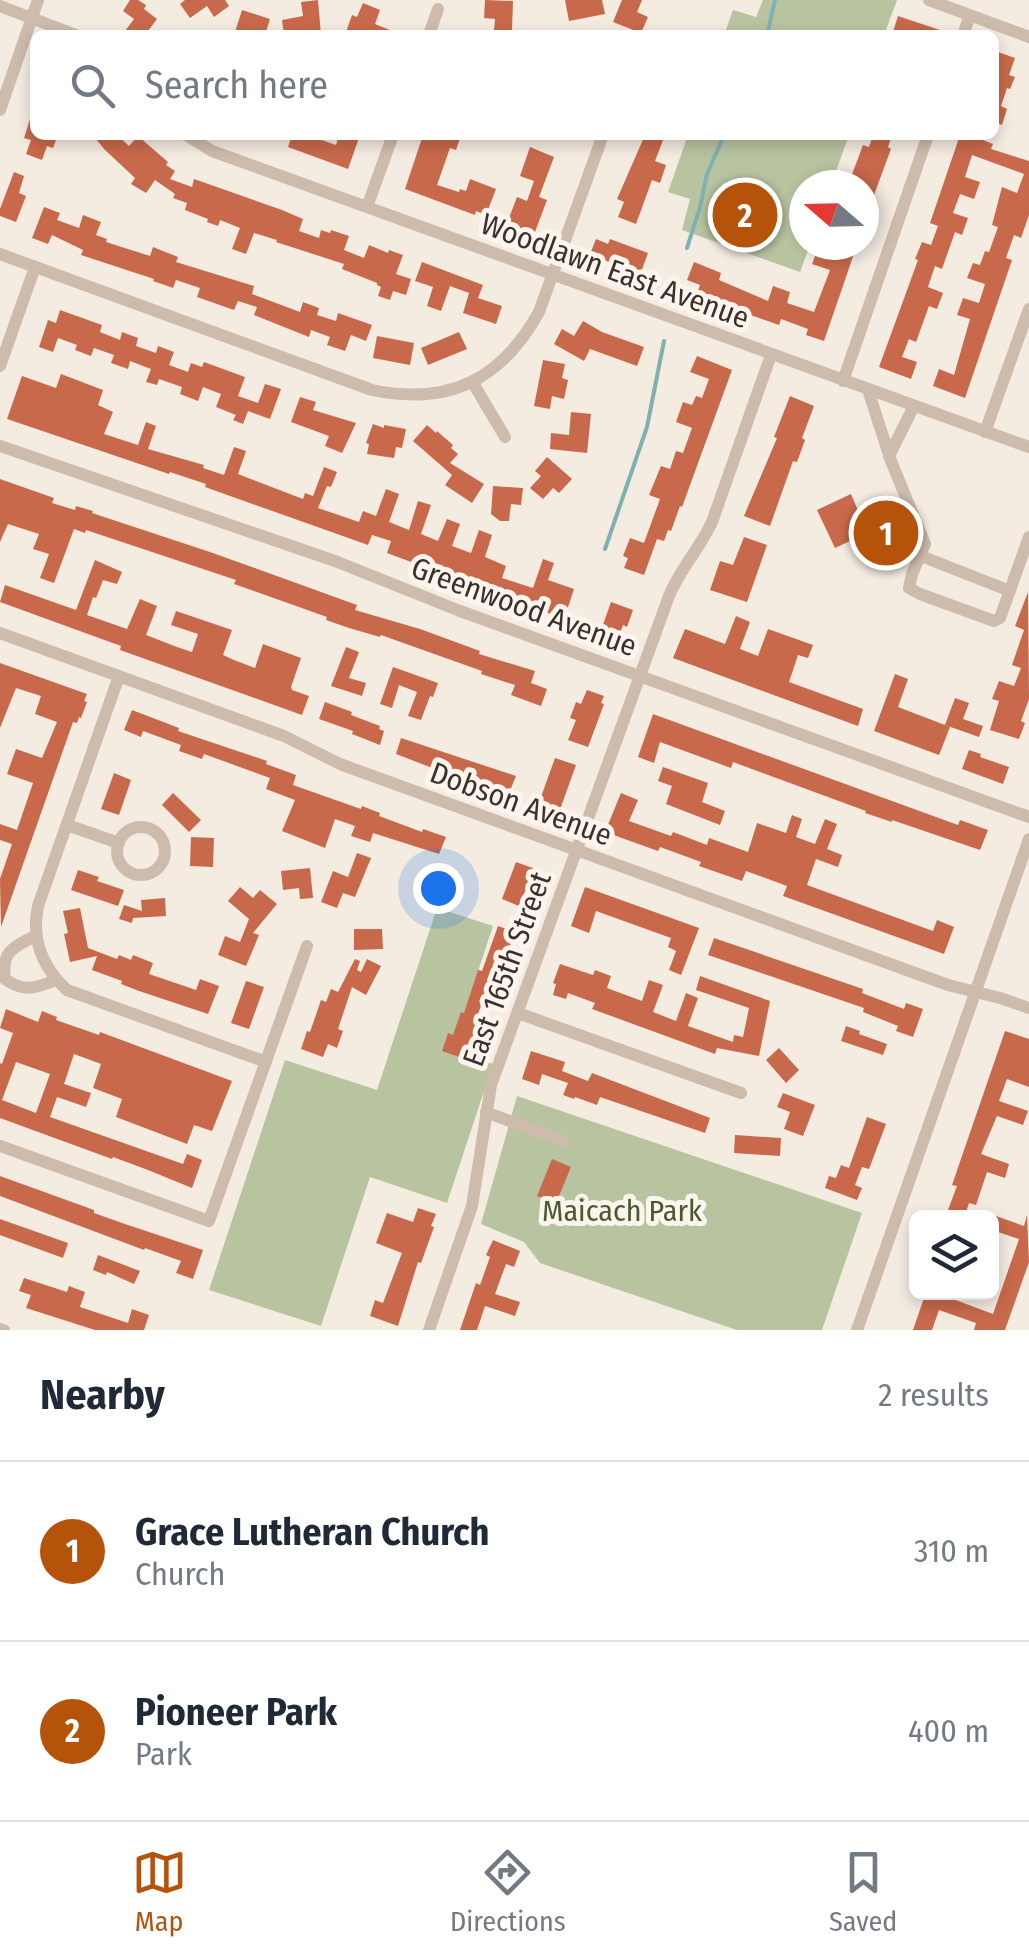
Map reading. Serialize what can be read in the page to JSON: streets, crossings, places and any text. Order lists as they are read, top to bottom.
{
  "streets": {
    "street": [
      "Woodlawn East Avenue",
      "Greenwood Avenue",
      "Dobson Avenue",
      "East 165th Street"
    ]
  },
  "crossings": [
    ["Woodlawn East Avenue", "East 165th Street"],
    ["Greenwood Avenue", "East 165th Street"],
    ["Dobson Avenue", "East 165th Street"]
  ],
  "parks": ["Maicach Park"],
  "north": "left",
  "page": {
    "search": "Search here",
    "pins": ["2", "1"],
    "heading": ["Nearby", "2 results"],
    "list": [
      {
        "mark": "1",
        "name": "Grace Lutheran Church",
        "note": "Church",
        "value": "310 m"
      },
      {
        "mark": "2",
        "name": "Pioneer Park",
        "note": "Park",
        "value": "400 m"
      }
    ],
    "nav": ["Map", "Directions", "Saved"]
  }
}
